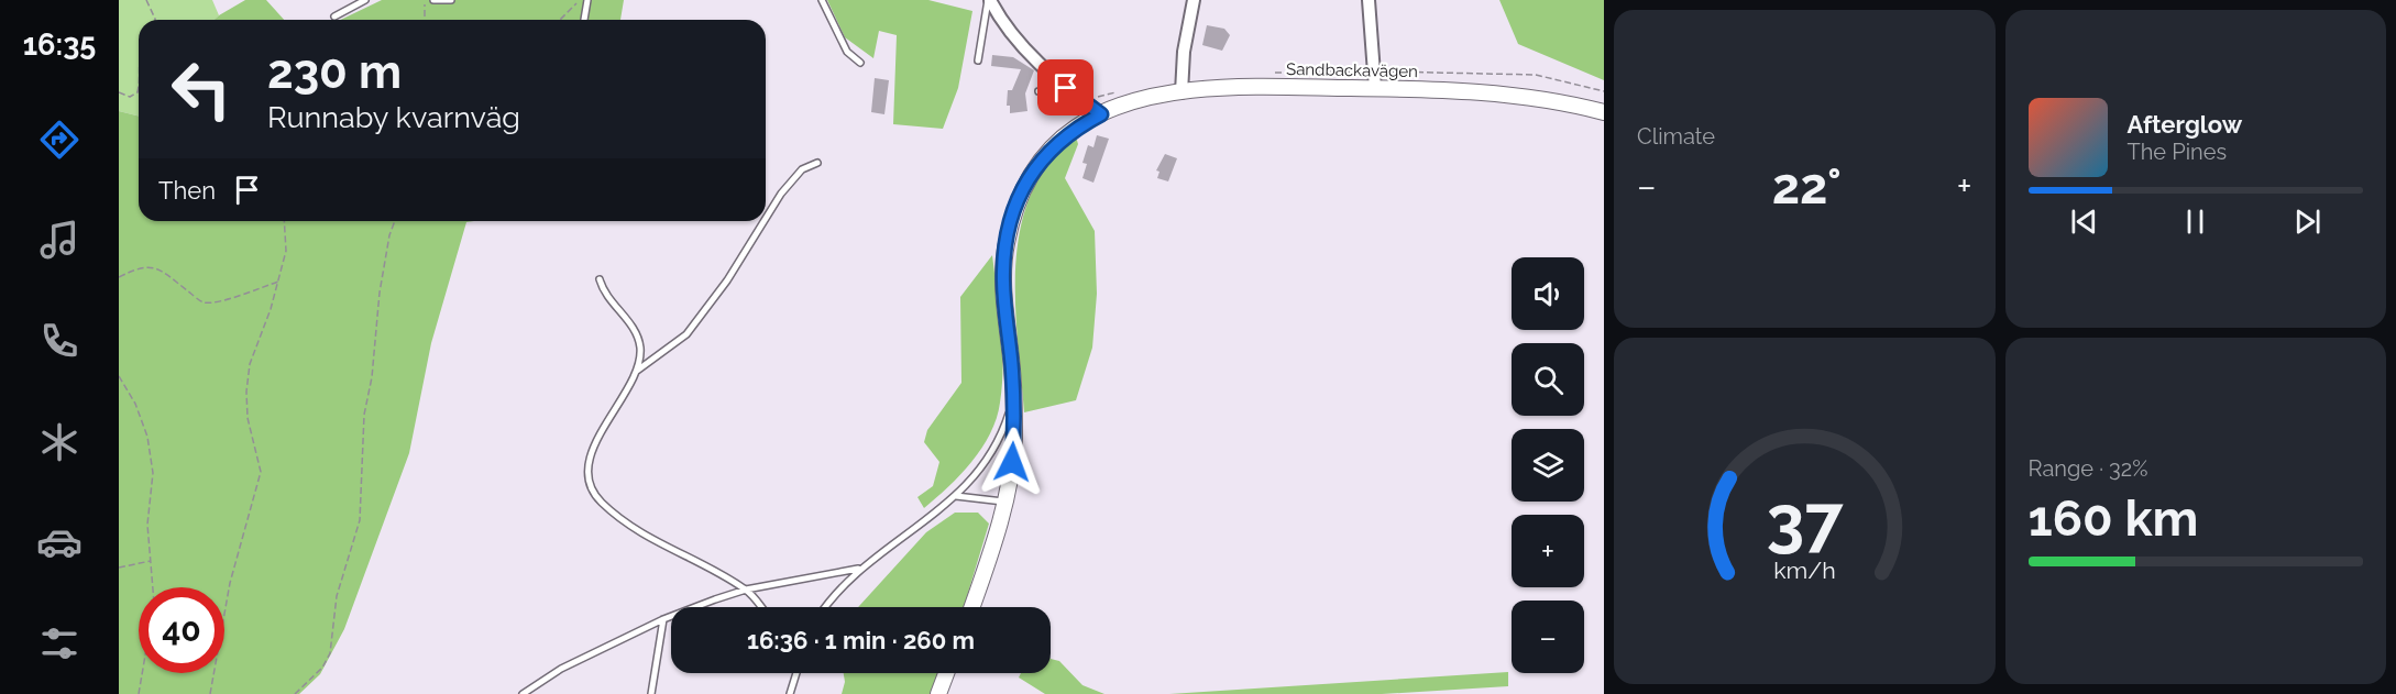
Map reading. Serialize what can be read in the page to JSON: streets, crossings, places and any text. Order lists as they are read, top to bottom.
{
  "streets": {
    "street": ["Sandbackavägen"]
  },
  "page": {
    "tabs": "16:35",
    "tile": [
      "Climate",
      ["Range · 32%", "160 km"]
    ],
    "turn": ["230 m", "Runnaby kvarnväg"],
    "song": ["Afterglow", "The Pines"],
    "then": "Then",
    "heat": ["−", "22°", "+"],
    "map_buttons": ["+", "−"],
    "limit": "40",
    "trip": "16:36 · 1 min · 260 m",
    "gauge": ["37", "km/h"]
  }
}
